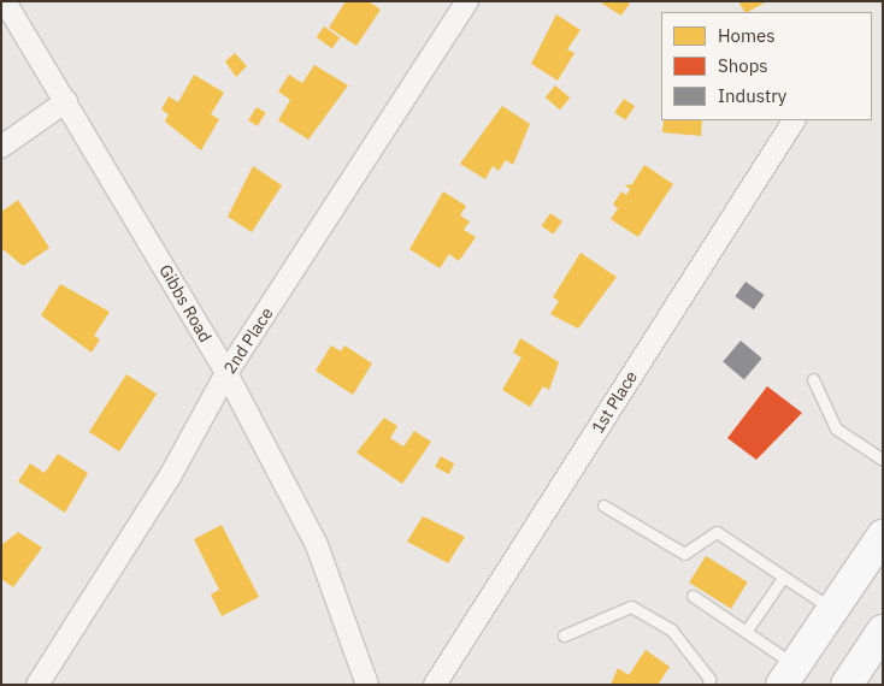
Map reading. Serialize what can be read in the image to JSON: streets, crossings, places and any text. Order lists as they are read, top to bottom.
{
  "streets": {
    "street": ["Gibbs Road", "2nd Place", "1st Place"]
  },
  "crossings": [
    ["Gibbs Road", "2nd Place"]
  ],
  "legend": ["Homes", "Shops", "Industry"]
}
